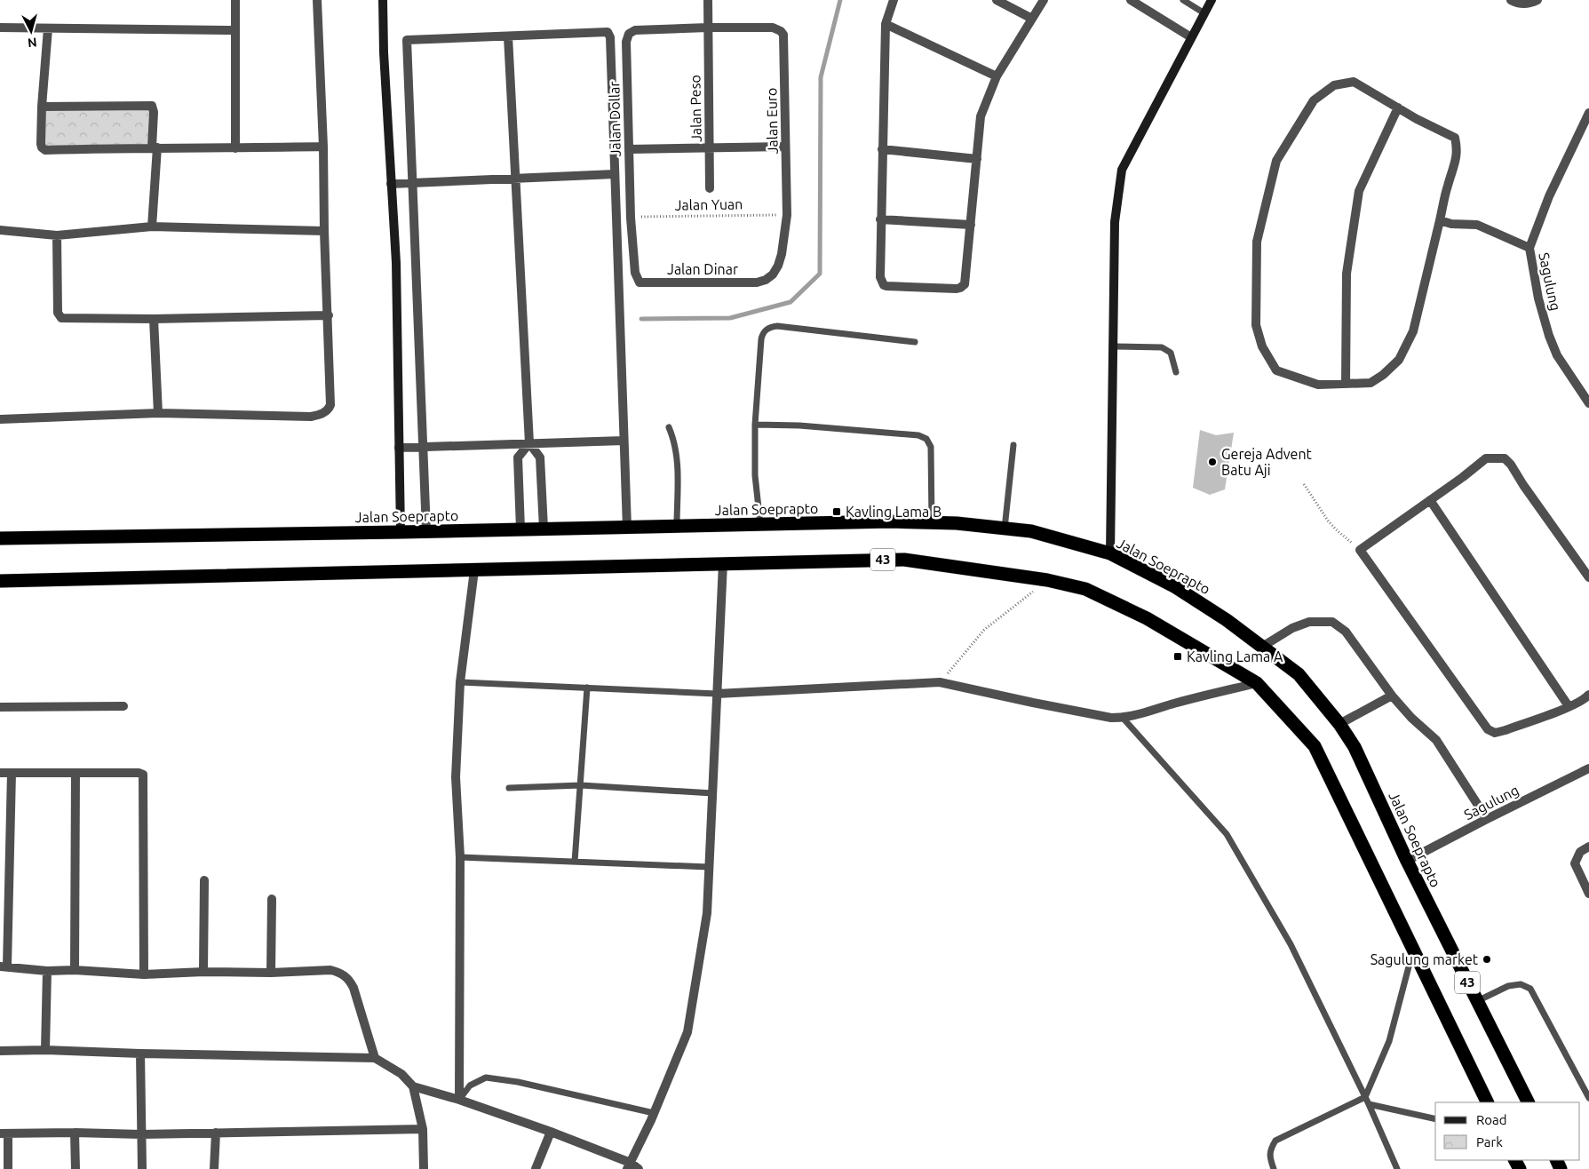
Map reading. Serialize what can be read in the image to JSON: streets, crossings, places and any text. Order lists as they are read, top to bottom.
{
  "streets": {
    "highway": ["Jalan Soeprapto", "43"],
    "street": [
      "Jalan Peso",
      "Jalan Dollar",
      "Jalan Euro",
      "Jalan Dinar",
      "Sagulung"
    ],
    "path": ["Jalan Yuan"]
  },
  "crossings": [
    ["Jalan Peso", "Jalan Dollar"],
    ["Jalan Peso", "Jalan Euro"],
    ["Jalan Dollar", "Jalan Euro"],
    ["Jalan Dollar", "Jalan Yuan"],
    ["Jalan Dollar", "Jalan Dinar"],
    ["Jalan Euro", "Jalan Yuan"],
    ["Jalan Euro", "Jalan Dinar"],
    ["Sagulung", "Jalan Soeprapto"]
  ],
  "places": {
    "other": ["Gereja Advent Batu Aji", "Sagulung market"],
    "transit": ["Kavling Lama B", "Kavling Lama A"]
  },
  "legend": ["Road", "Park"],
  "north": "bottom"
}
